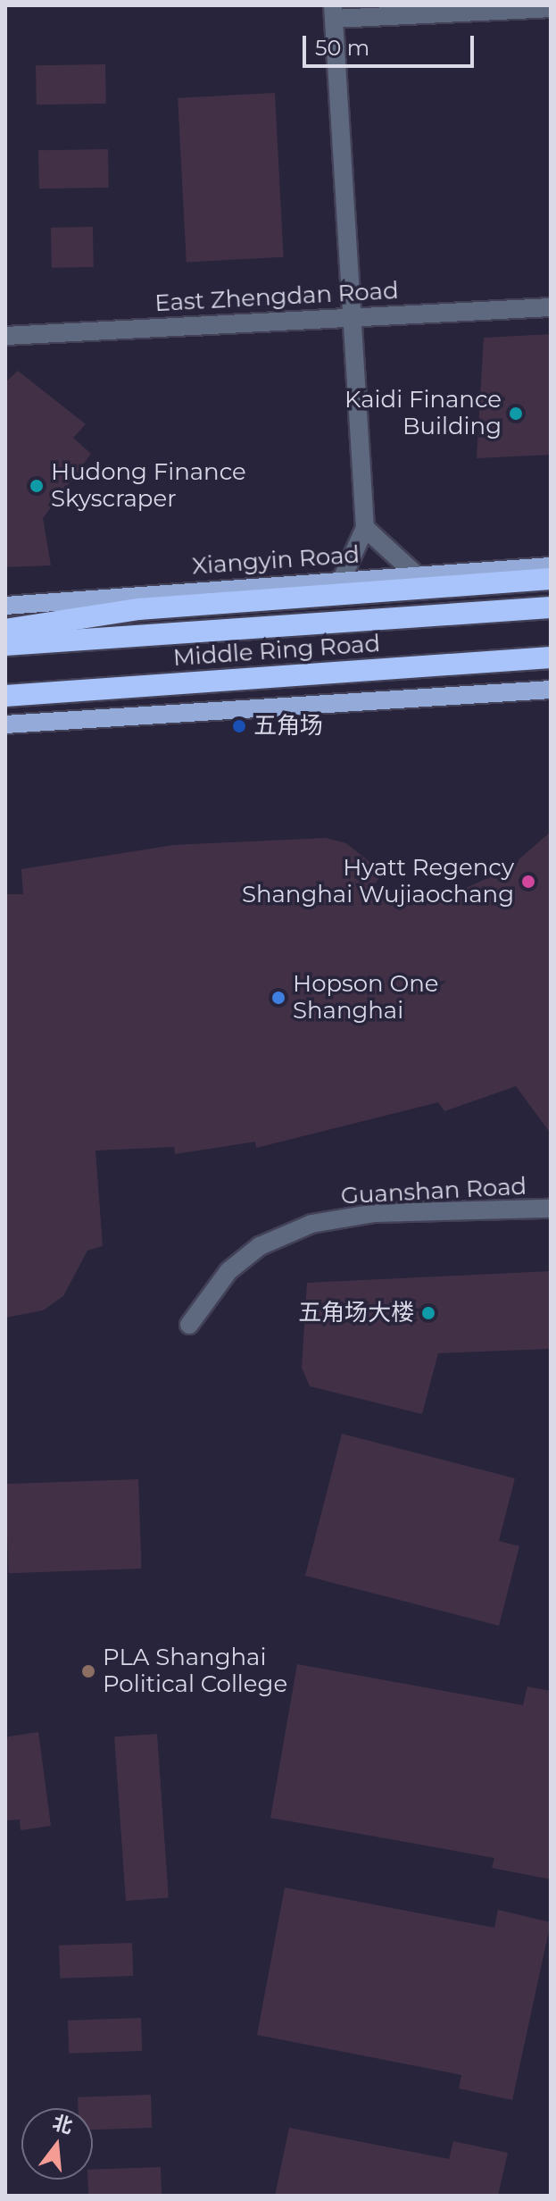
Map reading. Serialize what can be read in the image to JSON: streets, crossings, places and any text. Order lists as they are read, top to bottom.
{
  "streets": {
    "highway": ["Middle Ring Road"],
    "main road": ["Xiangyin Road"],
    "street": ["East Zhengdan Road", "Guanshan Road"]
  },
  "places": [
    "Kaidi Finance Building",
    "Hudong Finance Skyscraper",
    "五角场",
    "Hyatt Regency Shanghai Wujiaochang",
    "Hopson One Shanghai",
    "五角场大楼",
    "PLA Shanghai Political College"
  ],
  "scale_bar": "50 m",
  "north": "top"
}
